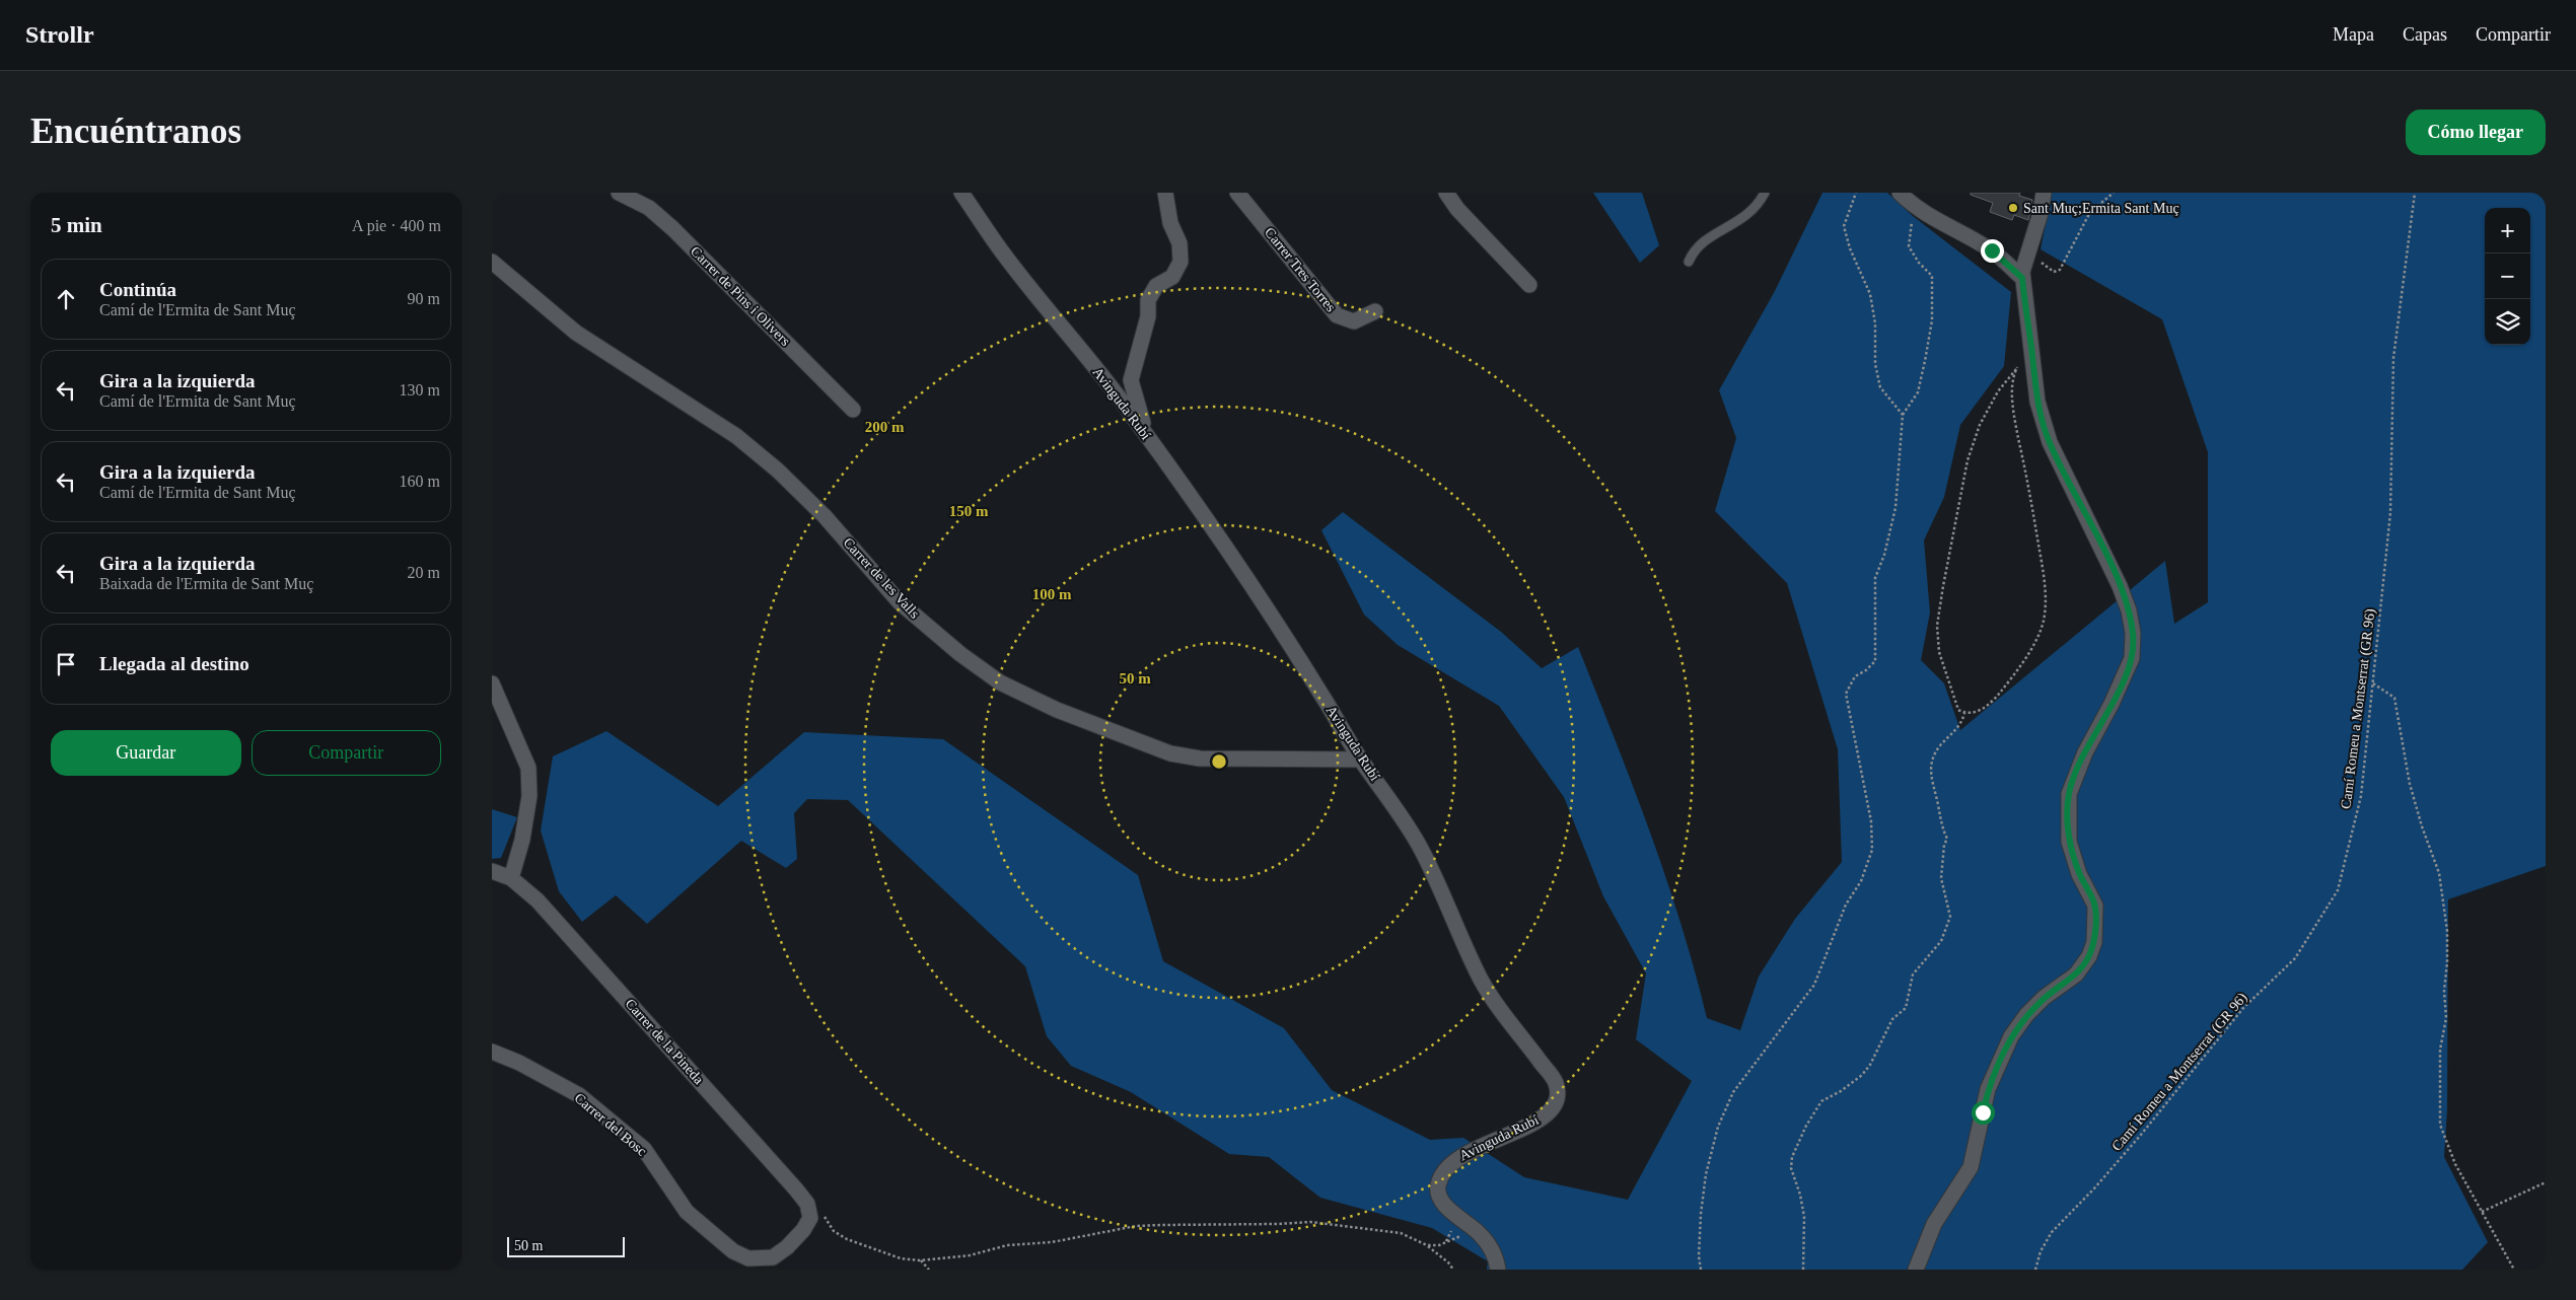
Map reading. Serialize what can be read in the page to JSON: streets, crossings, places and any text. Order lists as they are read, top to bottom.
{
  "streets": {
    "street": [
      "Carrer Tres Torres",
      "Carrer de Pins i Olivers",
      "Avinguda Rubí",
      "Carrer de les Valls",
      "Carrer de la Pineda",
      "Carrer del Bosc"
    ],
    "path": ["Camí Romeu a Montserrat (GR 96)"]
  },
  "crossings": [
    ["Avinguda Rubí", "Carrer de les Valls"],
    ["Carrer de la Pineda", "Carrer del Bosc"]
  ],
  "places": ["Sant Muç;Ermita Sant Muç"],
  "scale_bar": "50 m",
  "page": {
    "header": "Strollr",
    "nav": ["Mapa", "Capas", "Compartir"],
    "buttons": [
      "Cómo llegar",
      ["Guardar", "Compartir"]
    ],
    "title": "Encuéntranos",
    "heading": ["5 min", "A pie · 400 m"],
    "map_buttons": ["+", "−"],
    "list": [
      ["Continúa", "Camí de l'Ermita de Sant Muç", "90 m"],
      ["Gira a la izquierda", "Camí de l'Ermita de Sant Muç", "130 m"],
      ["Gira a la izquierda", "Camí de l'Ermita de Sant Muç", "160 m"],
      ["Gira a la izquierda", "Baixada de l'Ermita de Sant Muç", "20 m"],
      "Llegada al destino"
    ],
    "scale": "50 m"
  },
  "rings": [
    "200 m",
    "150 m",
    "100 m",
    "50 m"
  ]
}
